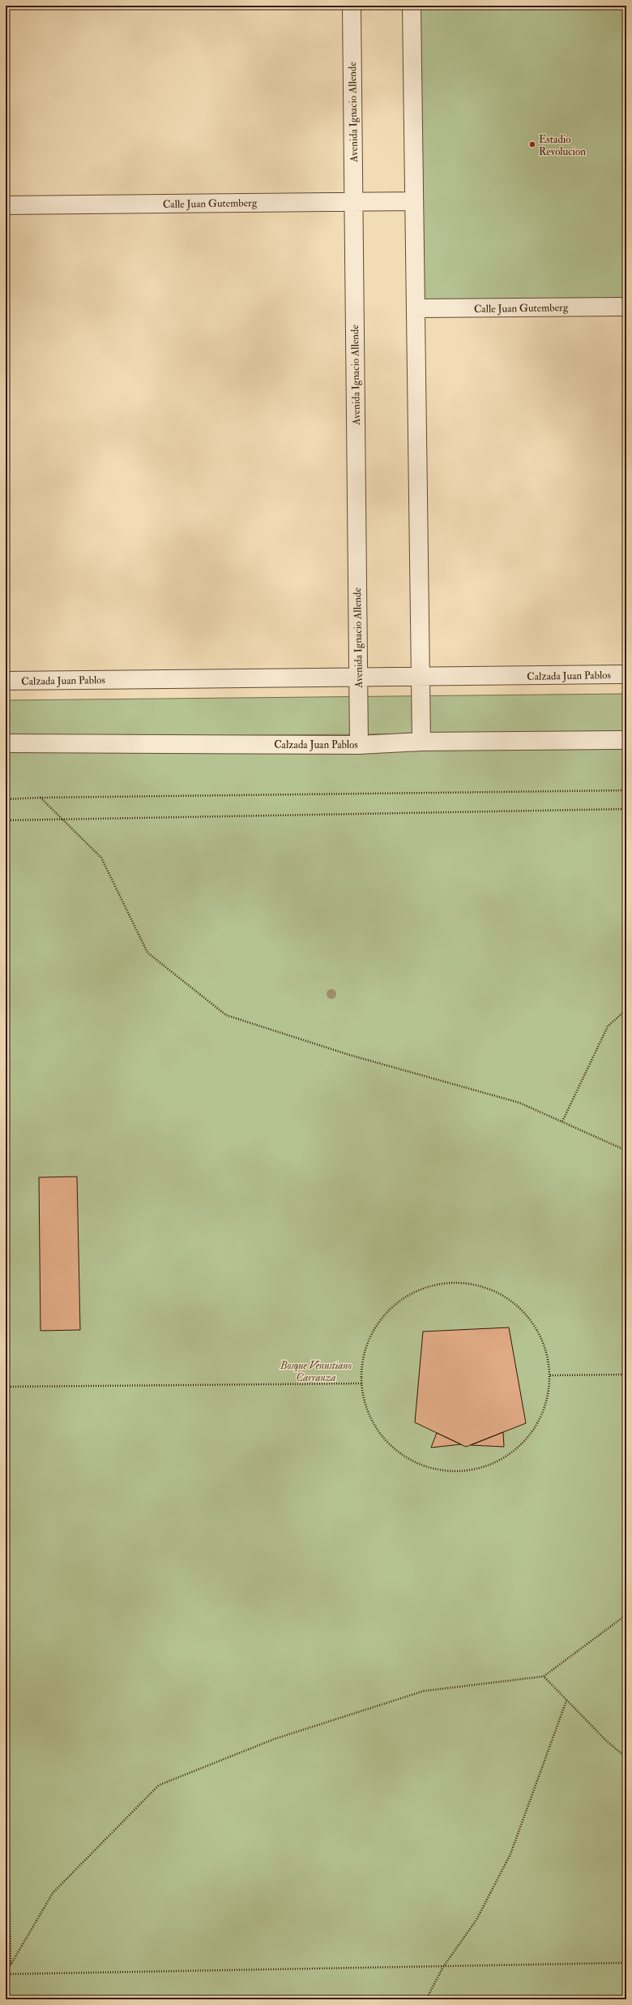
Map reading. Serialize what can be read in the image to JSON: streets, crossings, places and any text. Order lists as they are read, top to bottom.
{
  "streets": {
    "street": ["Avenida Ignacio Allende", "Calle Juan Gutemberg", "Calzada Juan Pablos"]
  },
  "crossings": [
    ["Avenida Ignacio Allende", "Calle Juan Gutemberg"],
    ["Avenida Ignacio Allende", "Calzada Juan Pablos"]
  ],
  "parks": ["Bosque Venustiano Carranza"],
  "places": ["Estadio Revolucion"]
}
